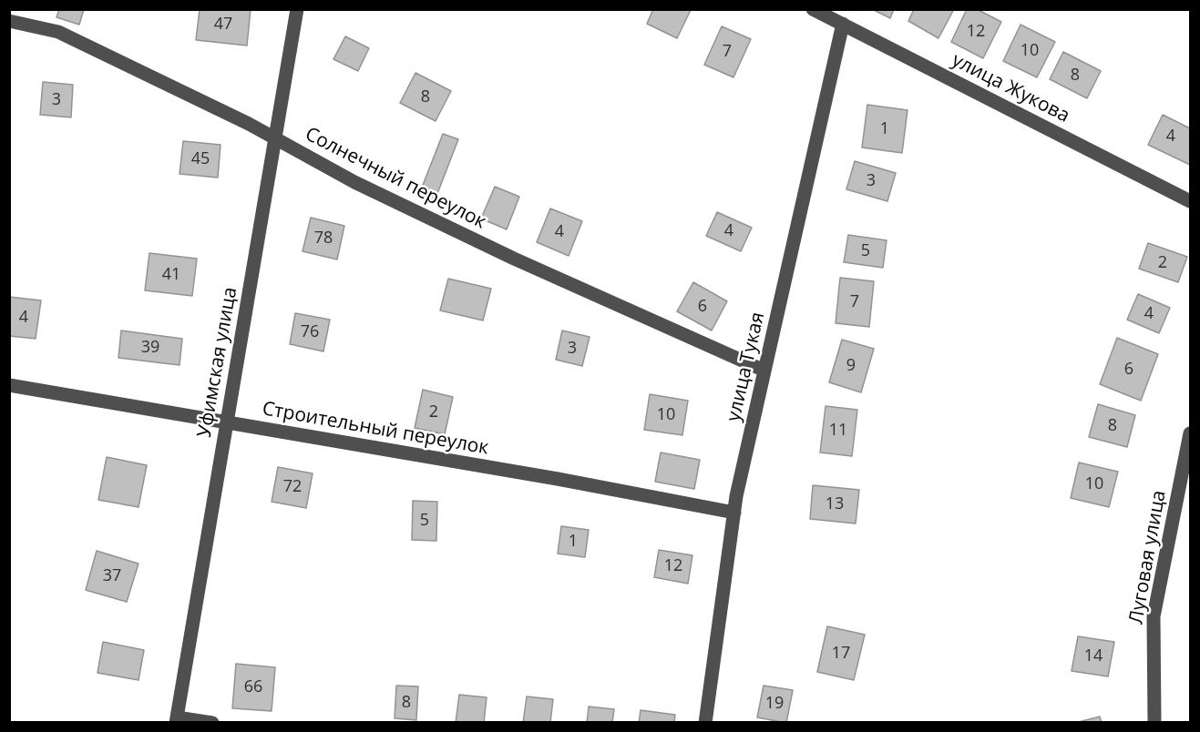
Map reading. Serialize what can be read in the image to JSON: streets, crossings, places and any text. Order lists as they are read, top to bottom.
{
  "streets": {
    "street": [
      "улица Жукова",
      "Солнечный переулок",
      "Уфимская улица",
      "улица Тукая",
      "Строительный переулок",
      "Луговая улица"
    ]
  },
  "crossings": [
    ["улица Жукова", "улица Тукая"],
    ["Солнечный переулок", "Уфимская улица"],
    ["Солнечный переулок", "улица Тукая"],
    ["Уфимская улица", "Строительный переулок"],
    ["улица Тукая", "Строительный переулок"]
  ],
  "house_numbers": [
    "47",
    "12",
    "10",
    "7",
    "8",
    "8",
    "3",
    "1",
    "4",
    "45",
    "3",
    "4",
    "4",
    "78",
    "5",
    "2",
    "41",
    "7",
    "6",
    "4",
    "4",
    "76",
    "39",
    "3",
    "9",
    "6",
    "2",
    "10",
    "8",
    "11",
    "10",
    "72",
    "13",
    "5",
    "1",
    "12",
    "37",
    "17",
    "14",
    "66",
    "8",
    "19"
  ]
}
